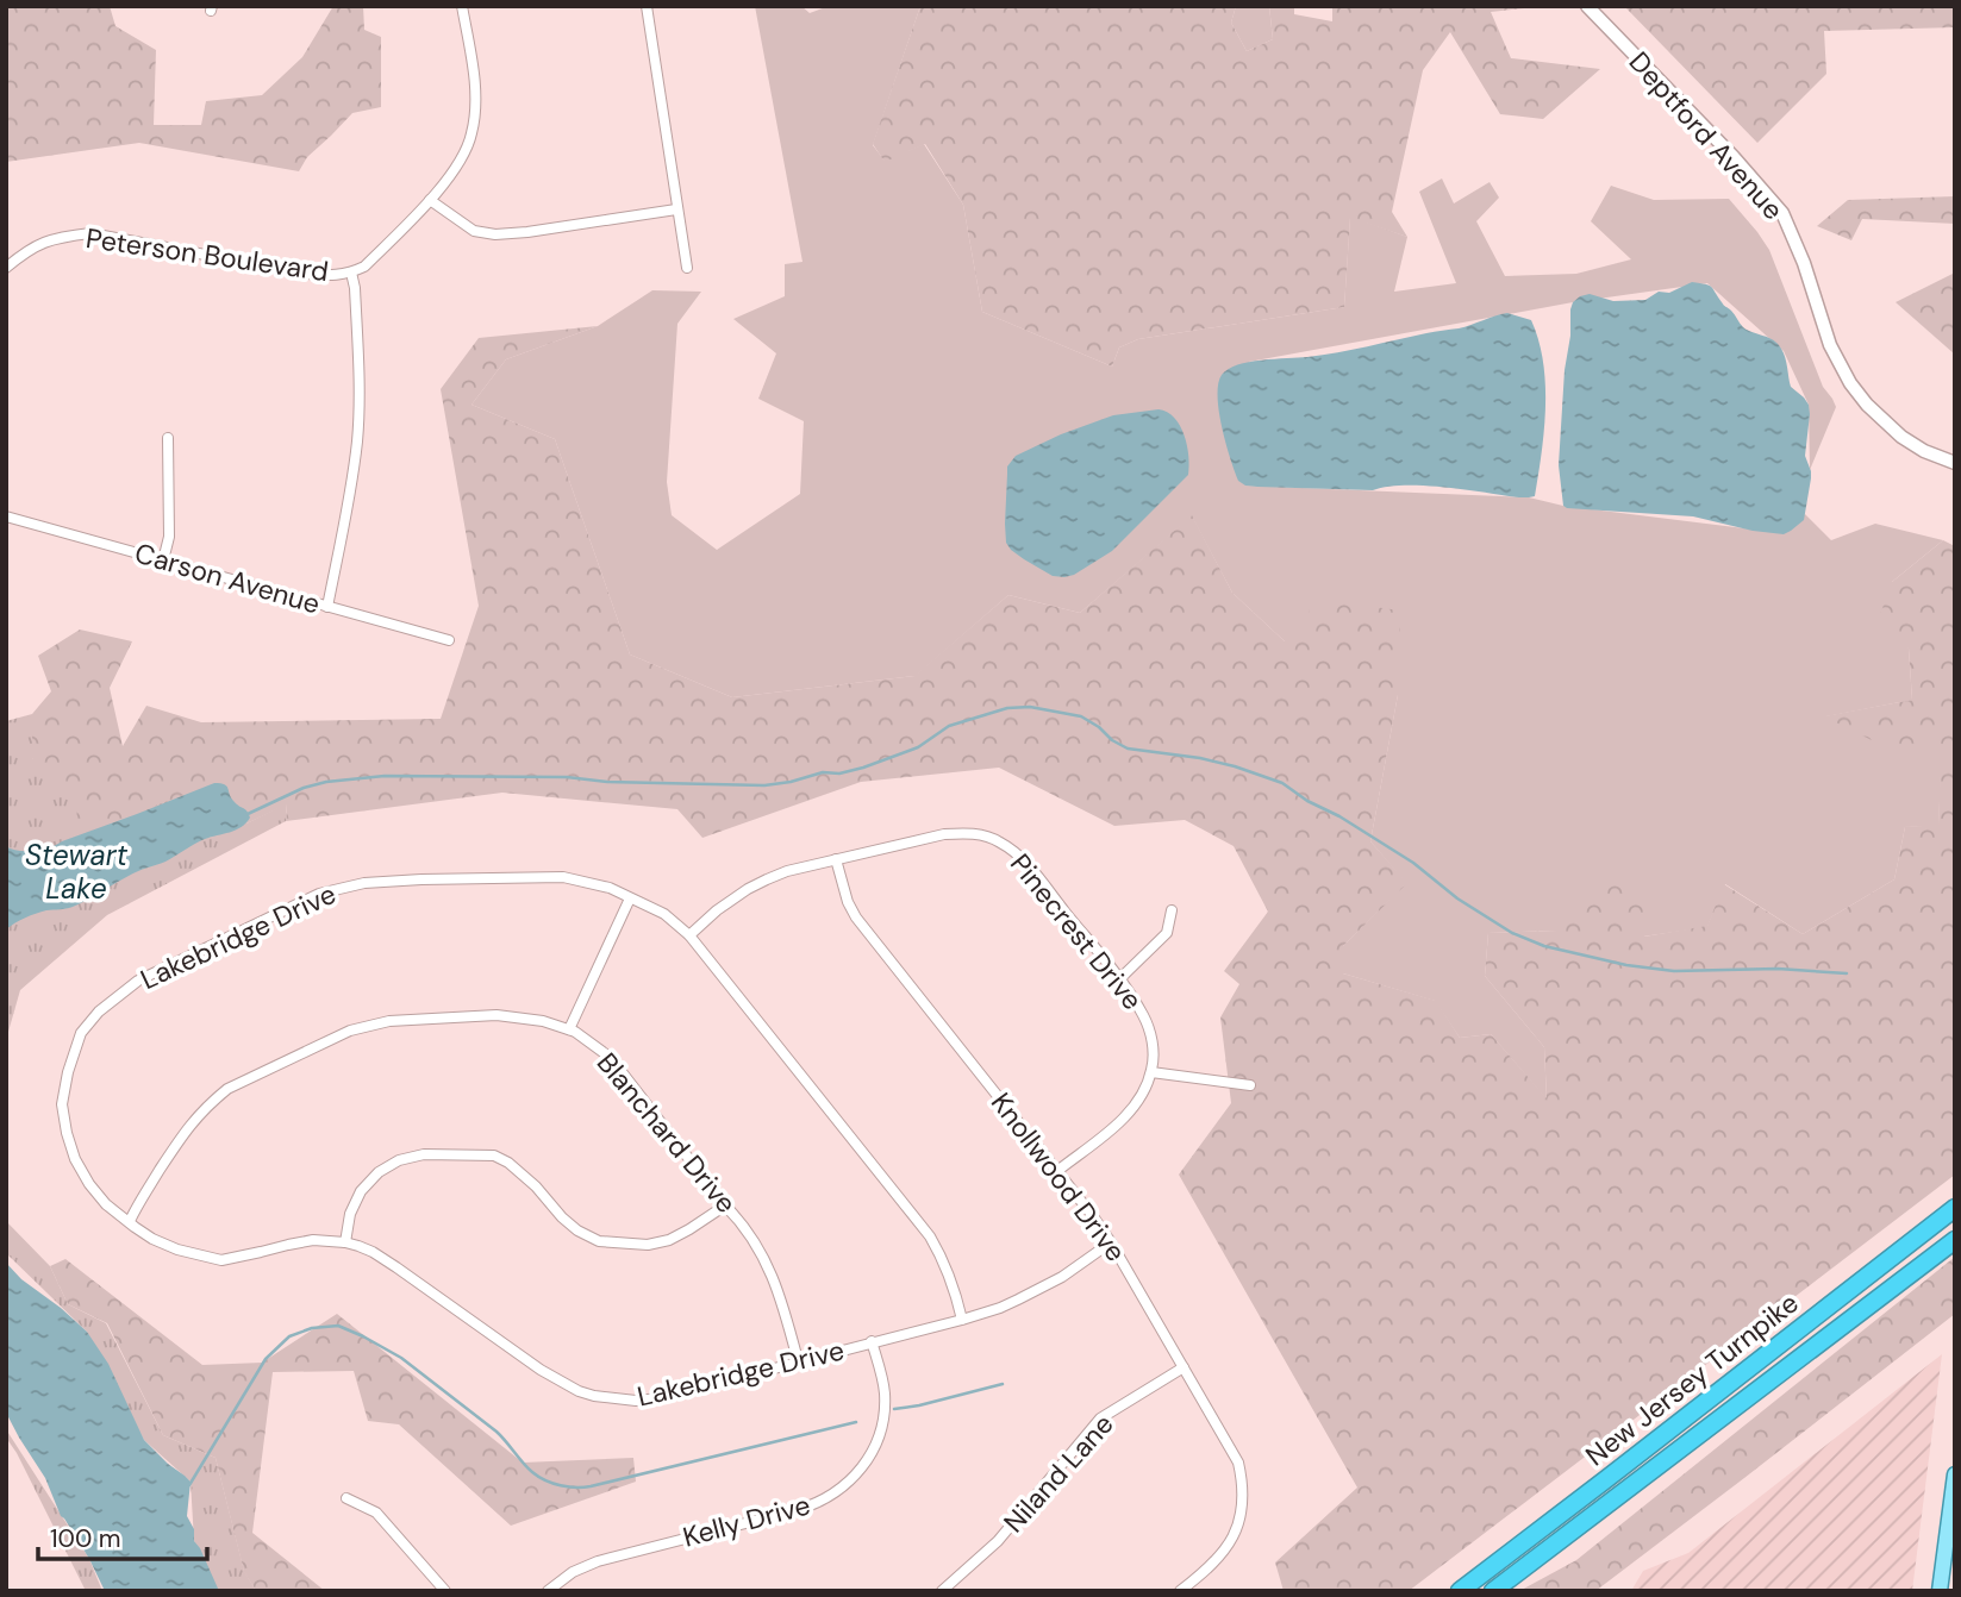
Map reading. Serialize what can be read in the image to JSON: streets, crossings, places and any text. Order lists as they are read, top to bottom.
{
  "streets": {
    "highway": ["New Jersey Turnpike"],
    "street": [
      "Deptford Avenue",
      "Peterson Boulevard",
      "Carson Avenue",
      "Pinecrest Drive",
      "Lakebridge Drive",
      "Blanchard Drive",
      "Knollwood Drive",
      "Niland Lane",
      "Kelly Drive"
    ]
  },
  "crossings": [
    ["Pinecrest Drive", "Lakebridge Drive"],
    ["Pinecrest Drive", "Knollwood Drive"],
    ["Lakebridge Drive", "Blanchard Drive"],
    ["Lakebridge Drive", "Knollwood Drive"],
    ["Lakebridge Drive", "Kelly Drive"],
    ["Knollwood Drive", "Niland Lane"]
  ],
  "water": ["Stewart Lake"],
  "scale_bar": "100 m"
}
